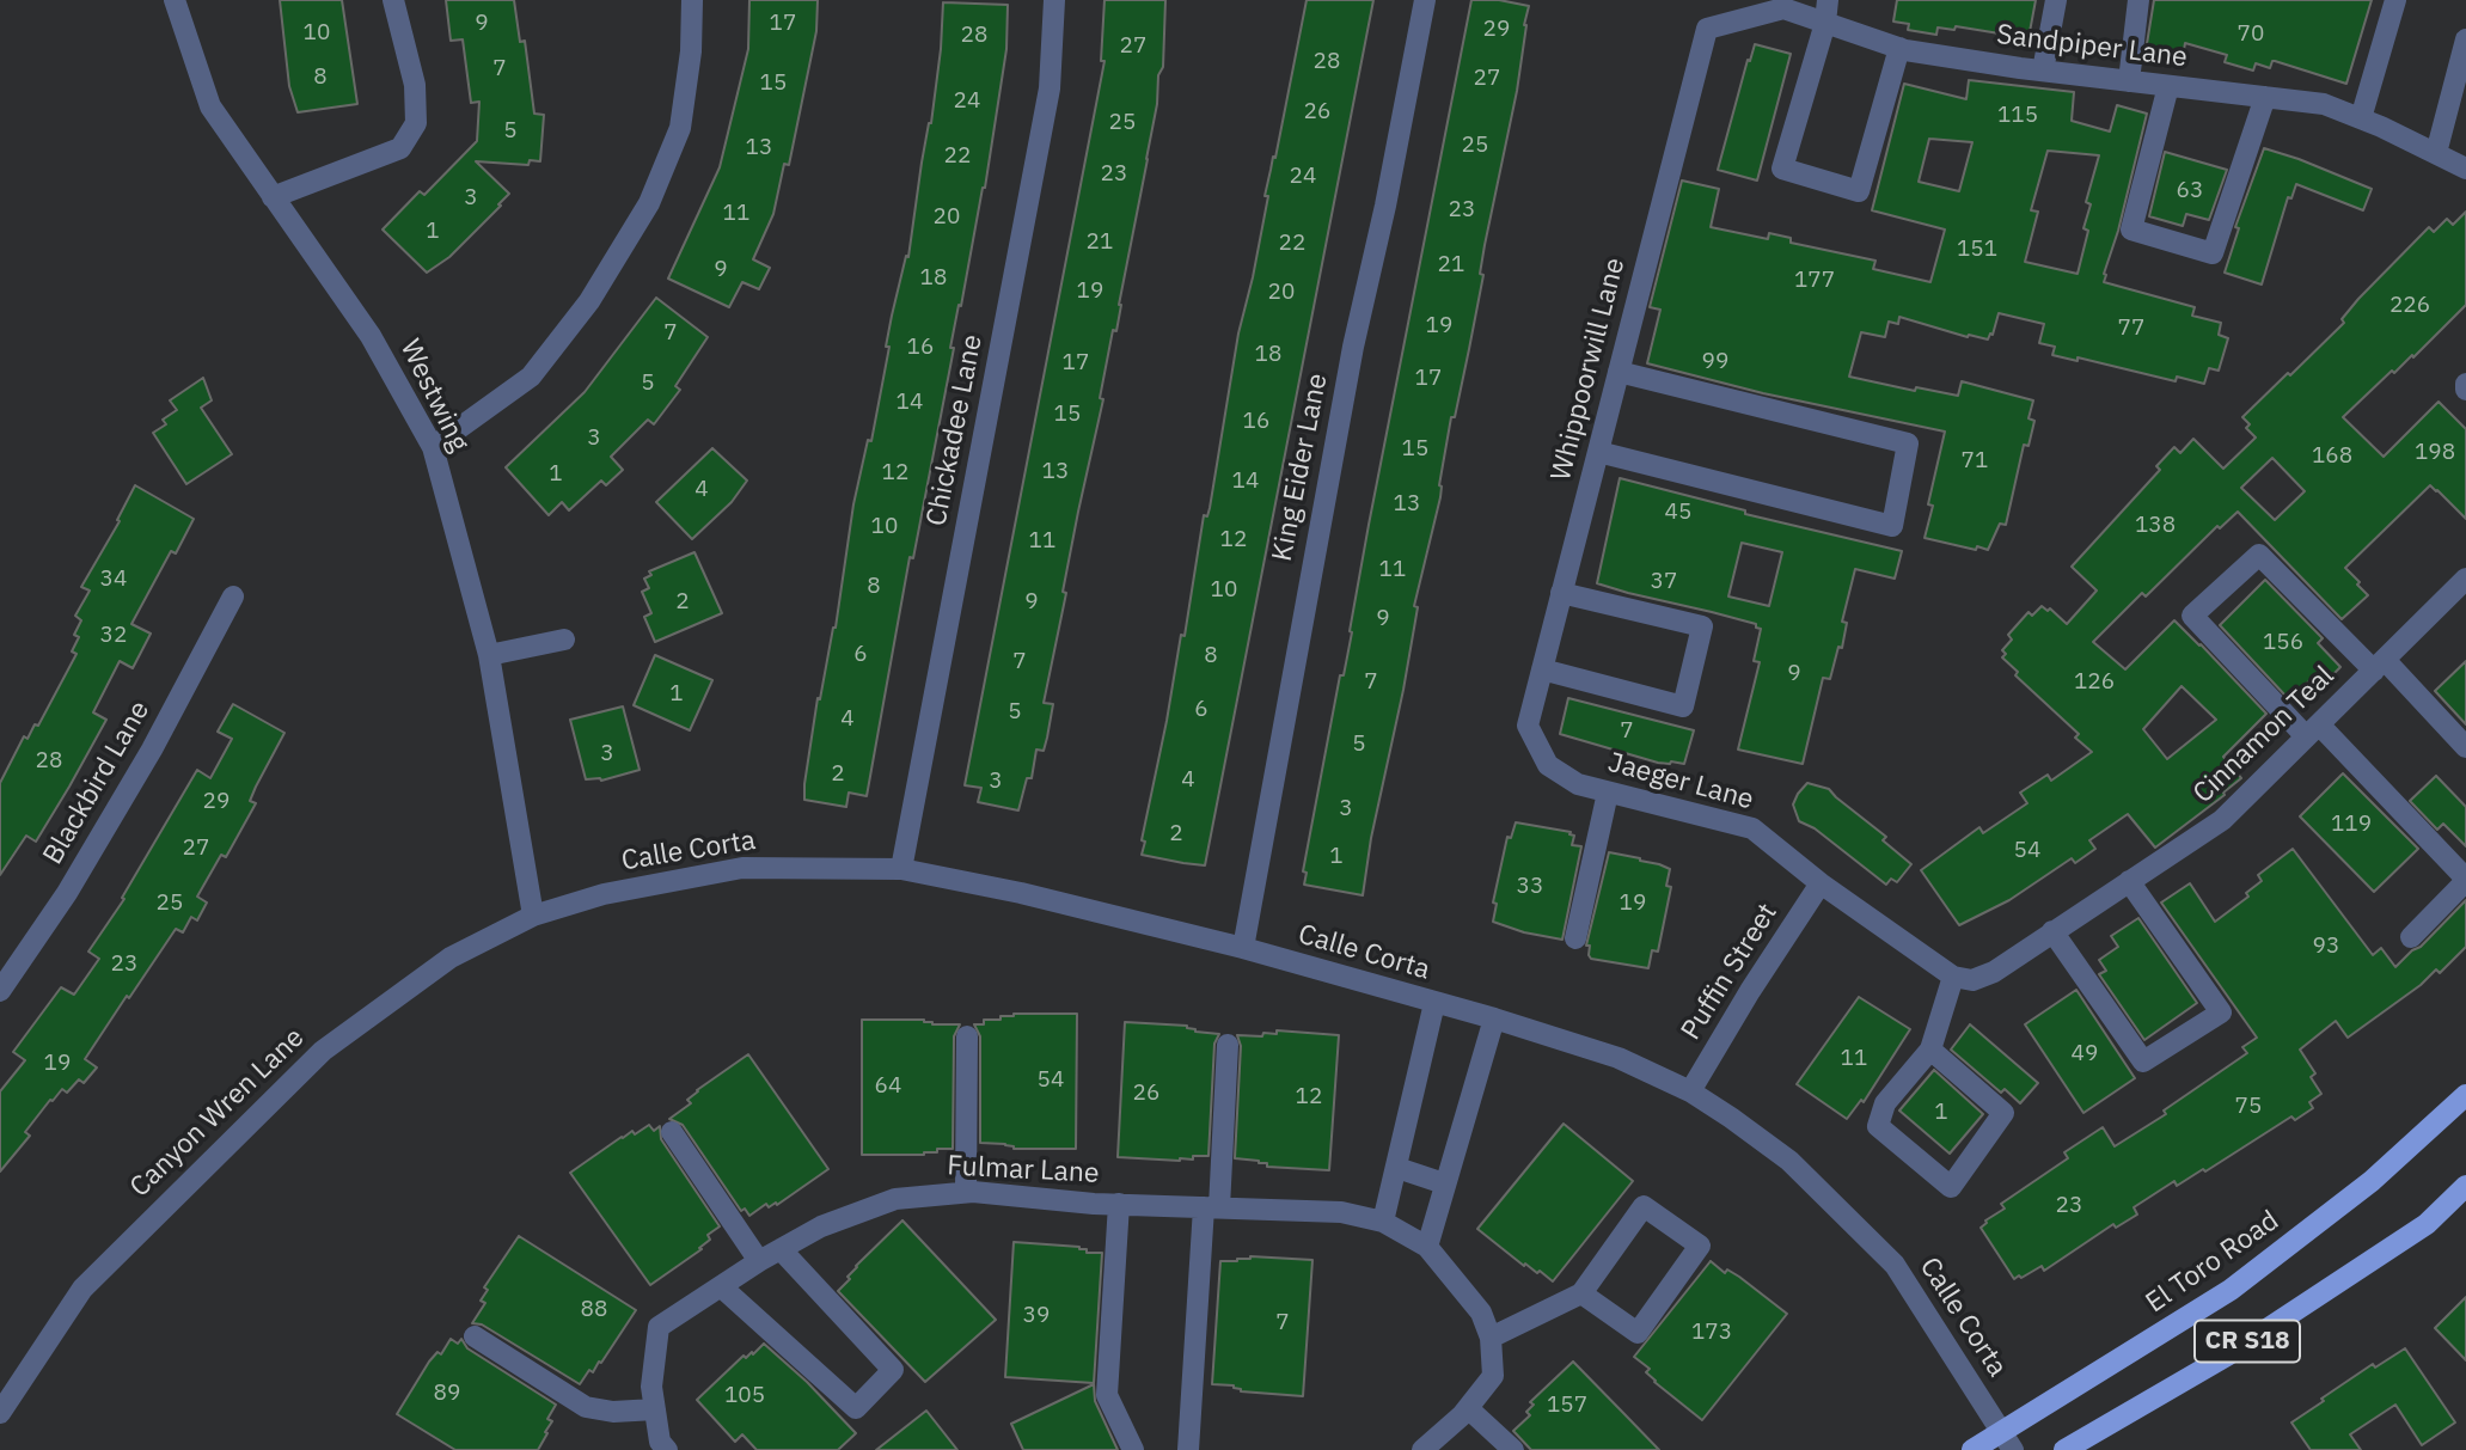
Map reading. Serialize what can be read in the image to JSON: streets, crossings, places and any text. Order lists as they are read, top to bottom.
{
  "streets": {
    "main road": ["El Toro Road", "CR S18"],
    "street": [
      "Sandpiper Lane",
      "Whippoorwill Lane",
      "Westwing",
      "Chickadee Lane",
      "King Eider Lane",
      "Cinnamon Teal",
      "Jaeger Lane",
      "Blackbird Lane",
      "Calle Corta",
      "Puffin Street",
      "Canyon Wren Lane",
      "Fulmar Lane"
    ]
  },
  "crossings": [
    ["Sandpiper Lane", "Whippoorwill Lane"],
    ["Whippoorwill Lane", "Jaeger Lane"],
    ["Westwing", "Calle Corta"],
    ["Westwing", "Canyon Wren Lane"],
    ["Chickadee Lane", "Calle Corta"],
    ["King Eider Lane", "Calle Corta"],
    ["Cinnamon Teal", "Jaeger Lane"],
    ["Jaeger Lane", "Puffin Street"],
    ["Calle Corta", "Puffin Street"],
    ["Calle Corta", "Canyon Wren Lane"],
    ["Calle Corta", "El Toro Road"]
  ],
  "house_numbers": [
    "9",
    "17",
    "29",
    "10",
    "70",
    "28",
    "27",
    "28",
    "7",
    "8",
    "27",
    "15",
    "24",
    "26",
    "115",
    "25",
    "5",
    "25",
    "13",
    "22",
    "23",
    "24",
    "63",
    "3",
    "23",
    "11",
    "20",
    "1",
    "21",
    "22",
    "151",
    "21",
    "9",
    "18",
    "177",
    "19",
    "20",
    "226",
    "19",
    "77",
    "7",
    "16",
    "18",
    "99",
    "17",
    "17",
    "5",
    "14",
    "15",
    "16",
    "3",
    "15",
    "198",
    "168",
    "71",
    "13",
    "12",
    "1",
    "14",
    "4",
    "13",
    "45",
    "138",
    "10",
    "12",
    "11",
    "11",
    "34",
    "37",
    "8",
    "10",
    "2",
    "9",
    "9",
    "32",
    "156",
    "6",
    "8",
    "7",
    "9",
    "7",
    "126",
    "1",
    "6",
    "5",
    "4",
    "7",
    "5",
    "3",
    "28",
    "2",
    "4",
    "3",
    "29",
    "3",
    "119",
    "2",
    "27",
    "54",
    "1",
    "33",
    "25",
    "19",
    "93",
    "23",
    "49",
    "11",
    "19",
    "54",
    "64",
    "26",
    "12",
    "75",
    "1",
    "23",
    "88",
    "39",
    "7",
    "173",
    "89",
    "105",
    "157"
  ]
}
